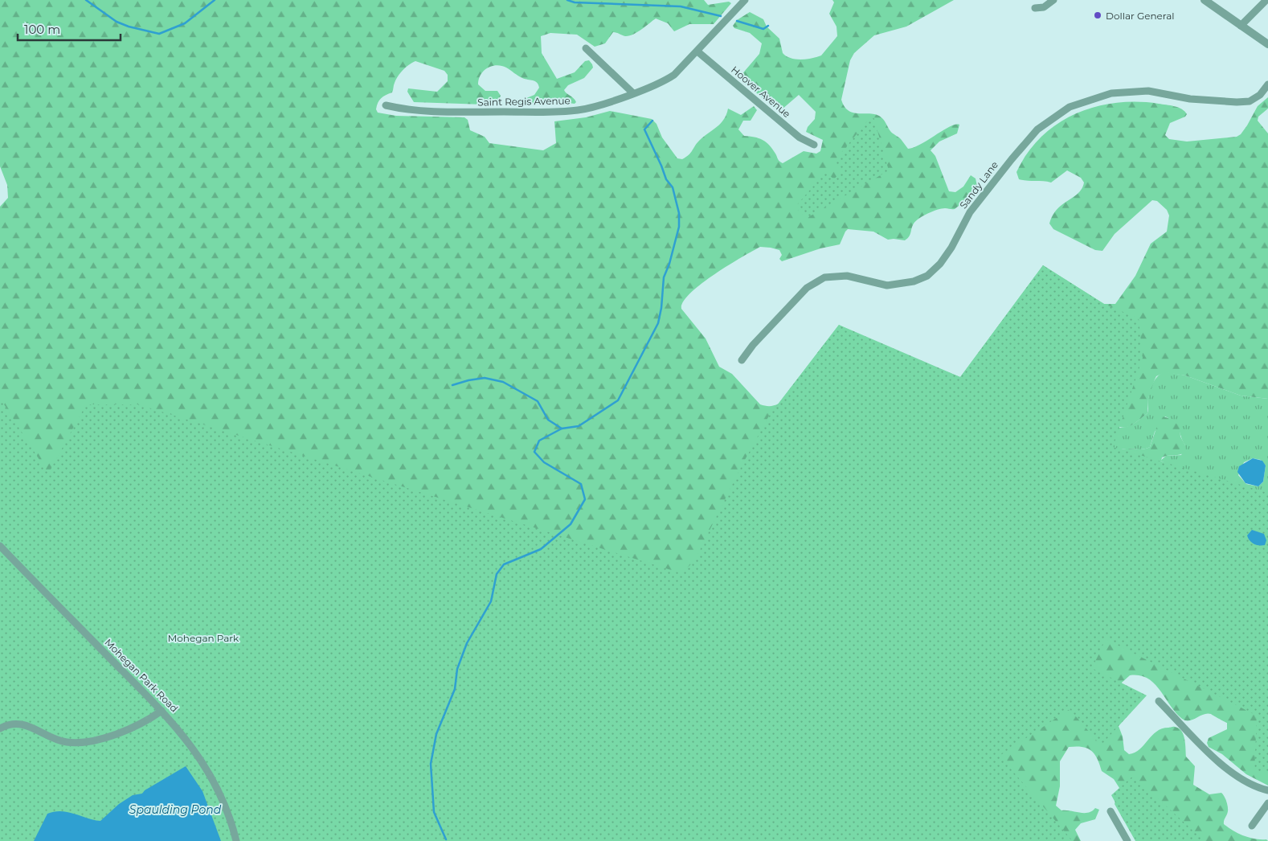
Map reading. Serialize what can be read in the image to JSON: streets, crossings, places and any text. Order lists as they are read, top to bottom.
{
  "streets": {
    "street": [
      "Hoover Avenue",
      "Saint Regis Avenue",
      "Sandy Lane",
      "Mohegan Park Road"
    ]
  },
  "crossings": [
    ["Hoover Avenue", "Saint Regis Avenue"]
  ],
  "water": ["Spaulding Pond"],
  "parks": ["Mohegan Park"],
  "places": ["Dollar General"],
  "scale_bar": "100 m"
}
